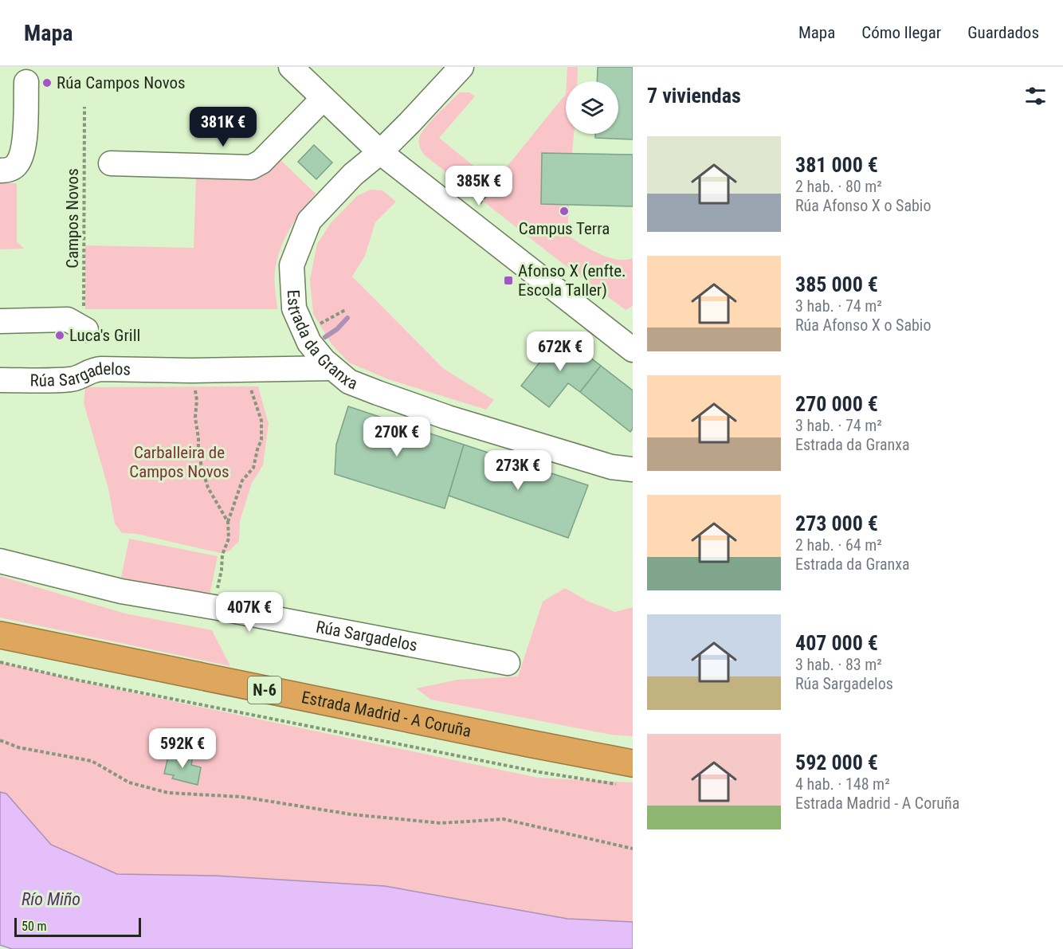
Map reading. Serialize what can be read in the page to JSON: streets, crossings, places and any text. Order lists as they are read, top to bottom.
{
  "streets": {
    "highway": ["N-6", "Estrada Madrid - A Coruña"],
    "street": ["Estrada da Granxa", "Rúa Sargadelos"],
    "path": ["Campos Novos"]
  },
  "crossings": [
    ["Estrada da Granxa", "Rúa Sargadelos"]
  ],
  "water": ["Río Miño"],
  "parks": ["Carballeira de Campos Novos"],
  "places": {
    "other": ["Rúa Campos Novos", "Campus Terra", "Luca's Grill"],
    "transit": ["Afonso X (enfte. Escola Taller)"]
  },
  "scale_bar": "50 m",
  "page": {
    "header": "Mapa",
    "nav": ["Mapa", "Cómo llegar", "Guardados"],
    "heading": "7 viviendas",
    "price": [
      "381K €",
      "385K €",
      "672K €",
      "270K €",
      "273K €",
      "407K €",
      "592K €"
    ],
    "list": [
      {
        "name": "381 000 €",
        "note": "2 hab. · 80 m² · Rúa Afonso X o Sabio"
      },
      {
        "name": "385 000 €",
        "note": "3 hab. · 74 m² · Rúa Afonso X o Sabio"
      },
      {
        "name": "270 000 €",
        "note": "3 hab. · 74 m² · Estrada da Granxa"
      },
      {
        "name": "273 000 €",
        "note": "2 hab. · 64 m² · Estrada da Granxa"
      },
      {
        "name": "407 000 €",
        "note": "3 hab. · 83 m² · Rúa Sargadelos"
      },
      {
        "name": "592 000 €",
        "note": "4 hab. · 148 m² · Estrada Madrid - A Coruña"
      }
    ],
    "scale": "50 m"
  }
}
